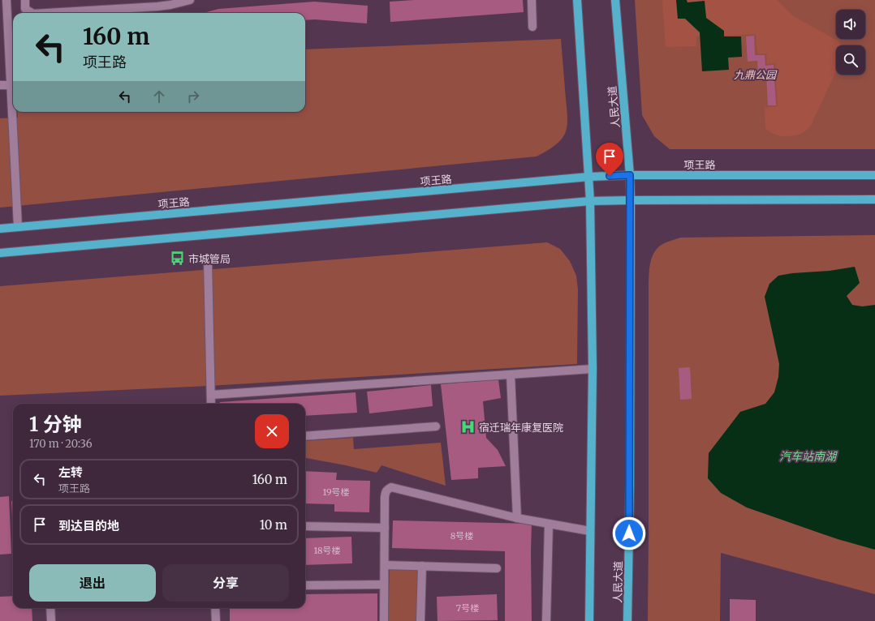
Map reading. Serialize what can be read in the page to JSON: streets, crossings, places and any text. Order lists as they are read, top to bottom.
{
  "streets": {
    "main road": ["人民大道", "项王路"]
  },
  "crossings": [
    ["人民大道", "项王路"]
  ],
  "water": ["汽车站南湖"],
  "parks": ["九鼎公园"],
  "places": {
    "bus stop": ["市城管局"],
    "hospital": ["宿迁瑞年康复医院"]
  },
  "house_numbers": [
    "19号楼",
    "8号楼",
    "18号楼",
    "7号楼"
  ],
  "page": {
    "turn": ["160 m", "项王路"],
    "heading": ["1 分钟", "170 m · 20:36"],
    "list": [
      {
        "name": "左转",
        "note": "项王路",
        "value": "160 m"
      },
      {
        "name": "到达目的地",
        "value": "10 m"
      }
    ],
    "buttons": ["退出", "分享"]
  }
}
